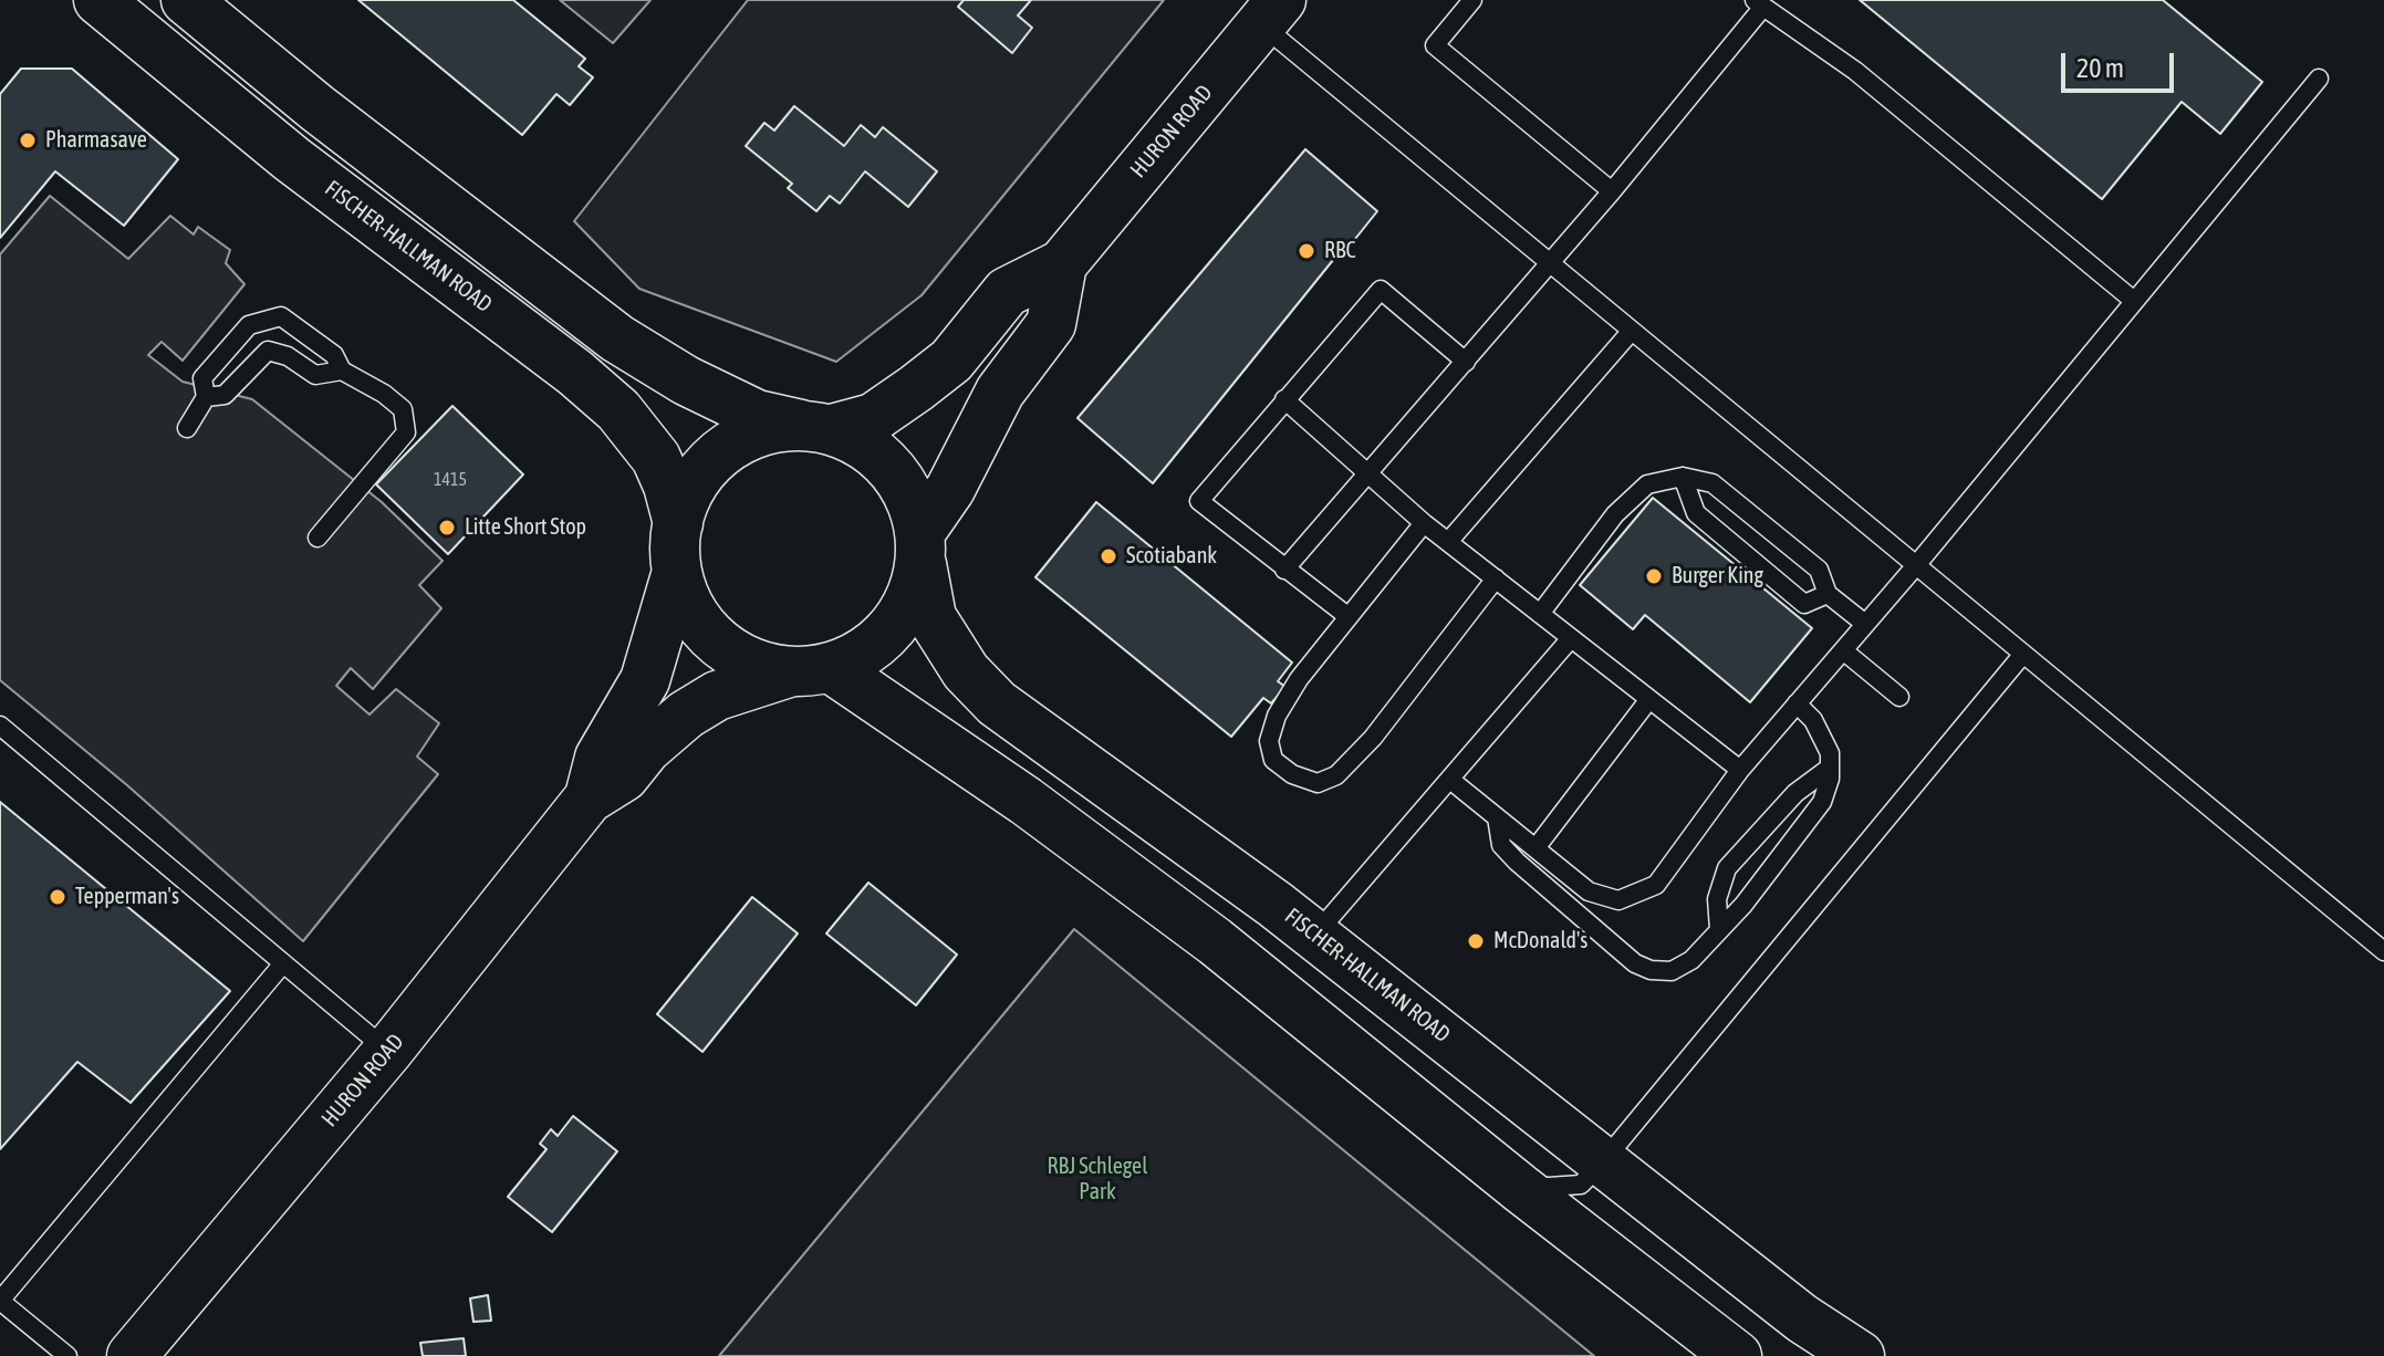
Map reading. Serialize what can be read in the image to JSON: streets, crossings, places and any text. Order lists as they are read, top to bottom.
{
  "streets": {
    "main road": ["HURON ROAD", "FISCHER-HALLMAN ROAD"]
  },
  "crossings": [
    ["HURON ROAD", "FISCHER-HALLMAN ROAD"]
  ],
  "parks": ["RBJ Schlegel Park"],
  "places": [
    "Pharmasave",
    "RBC",
    "Litte Short Stop",
    "Scotiabank",
    "Burger King",
    "Tepperman's",
    "McDonald's"
  ],
  "house_numbers": ["1415"],
  "scale_bar": "20 m"
}
